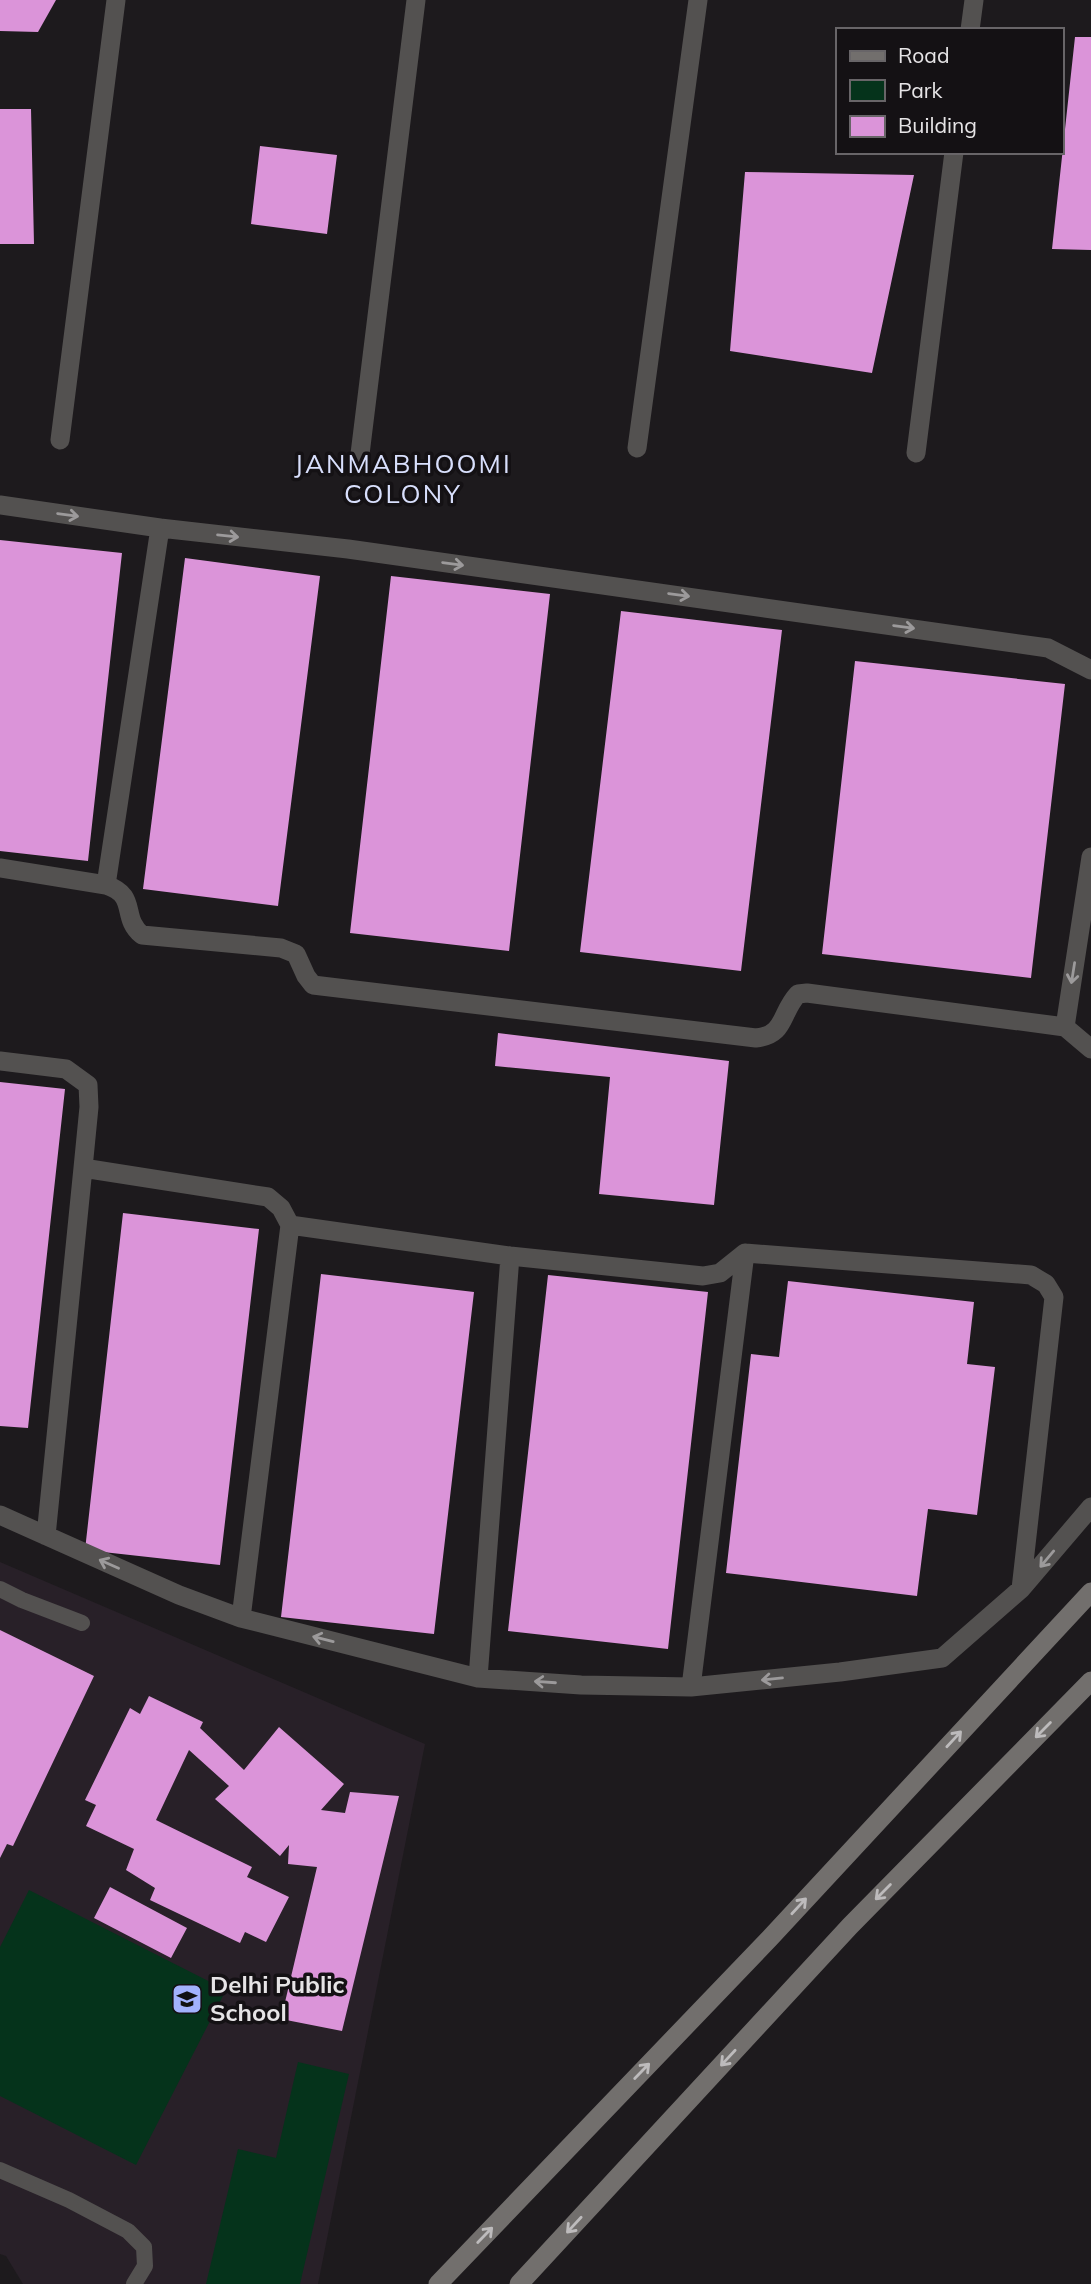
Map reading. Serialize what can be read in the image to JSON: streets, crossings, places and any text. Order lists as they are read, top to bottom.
{
  "districts": ["JANMABHOOMI COLONY"],
  "places": {
    "school or university": ["Delhi Public School"]
  },
  "legend": ["Road", "Park", "Building"]
}
